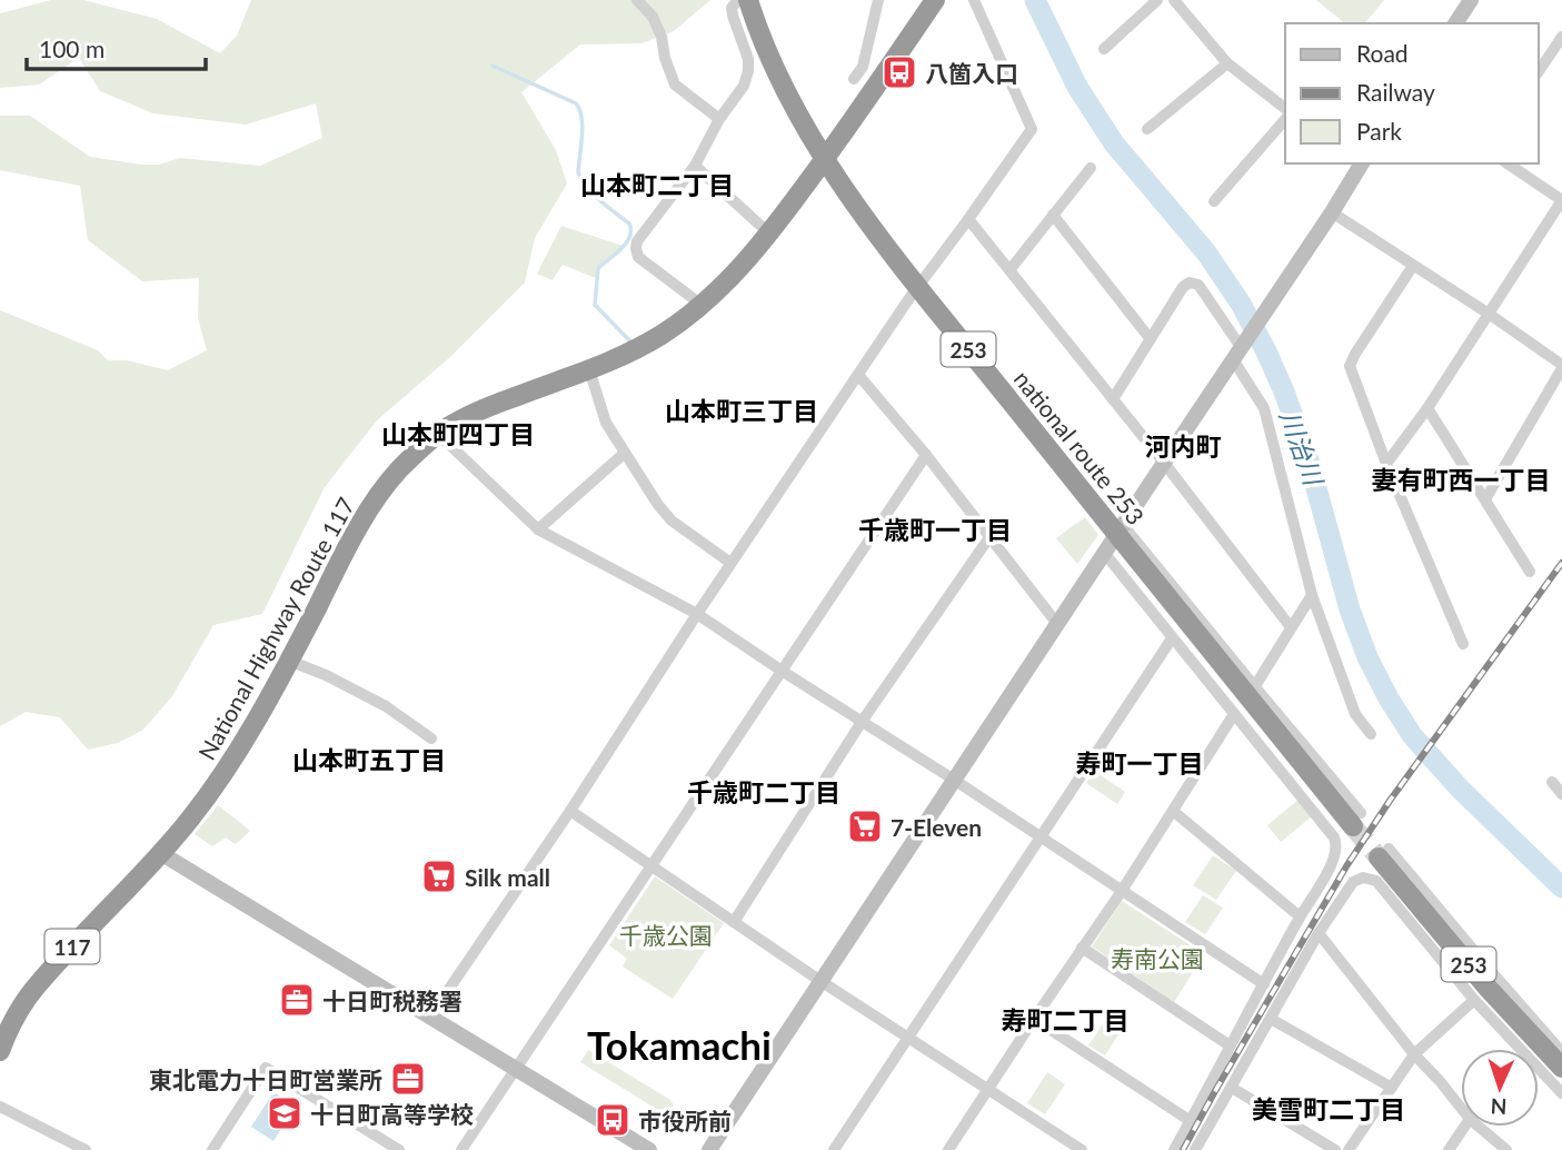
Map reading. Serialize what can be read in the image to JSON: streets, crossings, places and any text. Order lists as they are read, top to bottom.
{
  "streets": {
    "highway": [
      "253",
      "national route 253",
      "National Highway Route 117",
      "117"
    ]
  },
  "crossings": [
    ["national route 253", "National Highway Route 117"]
  ],
  "districts": [
    "山本町二丁目",
    "山本町三丁目",
    "山本町四丁目",
    "河内町",
    "妻有町西一丁目",
    "千歳町一丁目",
    "山本町五丁目",
    "寿町一丁目",
    "千歳町二丁目",
    "寿町二丁目",
    "Tokamachi",
    "美雪町二丁目"
  ],
  "water": ["川治川"],
  "parks": ["千歳公園", "寿南公園"],
  "places": {
    "bus stop": ["八箇入口", "市役所前"],
    "supermarket": ["7-Eleven", "Silk mall"],
    "office": ["十日町税務署", "東北電力十日町営業所"],
    "school or university": ["十日町高等学校"]
  },
  "legend": ["Road", "Railway", "Park"],
  "scale_bar": "100 m",
  "north": "bottom"
}
